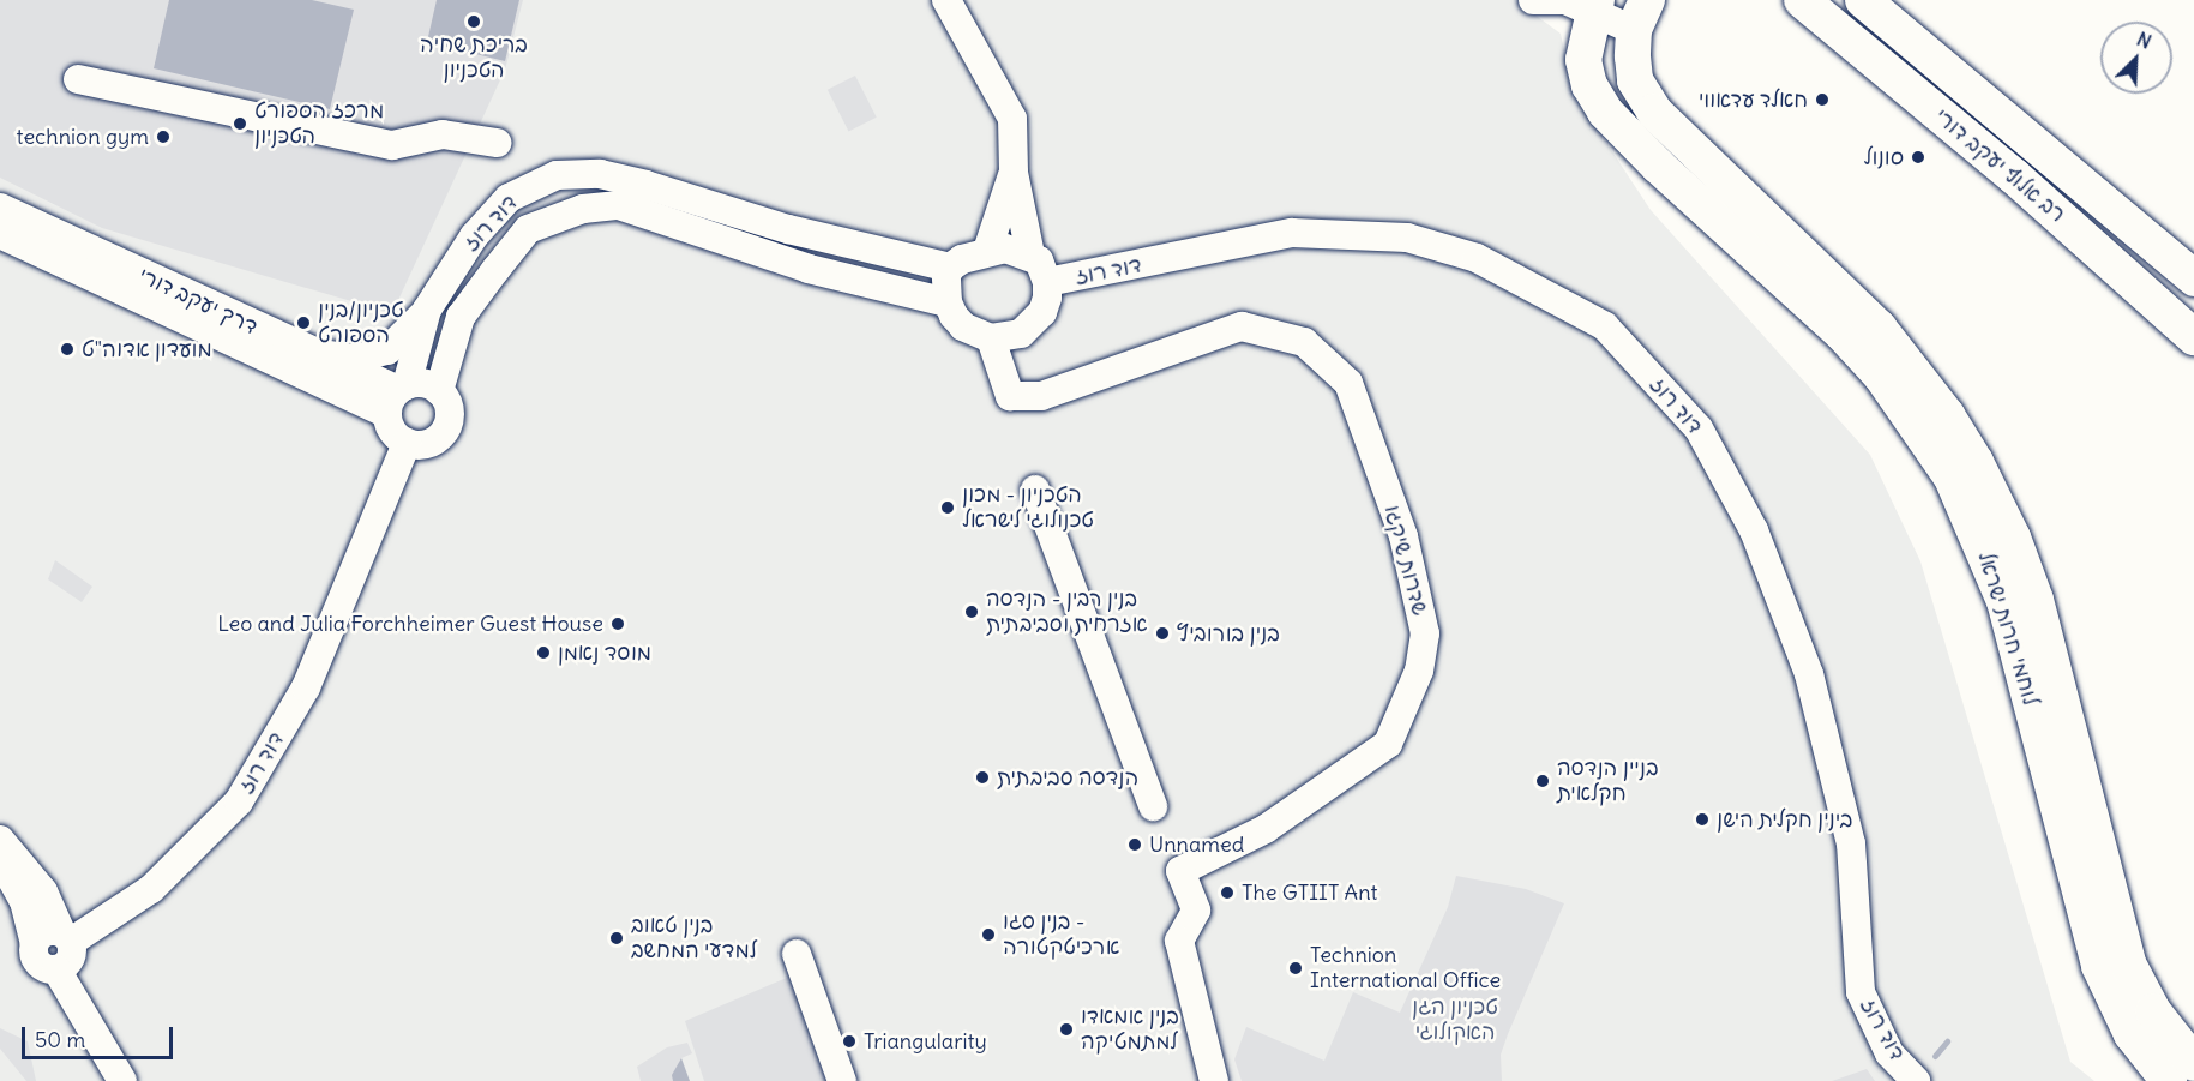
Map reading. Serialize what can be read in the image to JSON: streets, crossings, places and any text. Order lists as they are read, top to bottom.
{
  "streets": {
    "main road": ["רב אלוף יעקב דורי", "לוחמי חרות ישראל"],
    "street": ["דוד רוז", "דרך יעקב דורי", "שדרות שיקגו"]
  },
  "crossings": [
    ["דוד רוז", "דרך יעקב דורי"],
    ["דוד רוז", "שדרות שיקגו"]
  ],
  "parks": ["טכניון הגן האקולוגי"],
  "places": [
    "בריכת שחיה הטכניון",
    "חאלד עדאווי",
    "מרכז הספורט הטכניון",
    "technion gym",
    "סונול",
    "טכניון/בנין הספורט",
    "מועדון אדוה\"ט",
    "הטכניון - מכון טכנולוגי לישראל",
    "בנין רבין - הנדסה אזרחית וסביבתית",
    "Leo and Julia Forchheimer Guest House",
    "בנין בורוביץ",
    "מוסד נאמן",
    "הנדסה סביבתית",
    "בניין הנדסה חקלאית",
    "בינין חקלית הישן",
    "Unnamed",
    "The GTIIT Ant",
    "בנין סגו - ארכיטקטורה",
    "בנין טאוב למדעי המחשב",
    "Technion International Office",
    "בנין אמאדו למתמטיקה",
    "Triangularity"
  ],
  "scale_bar": "50 m",
  "north": "top right"
}
